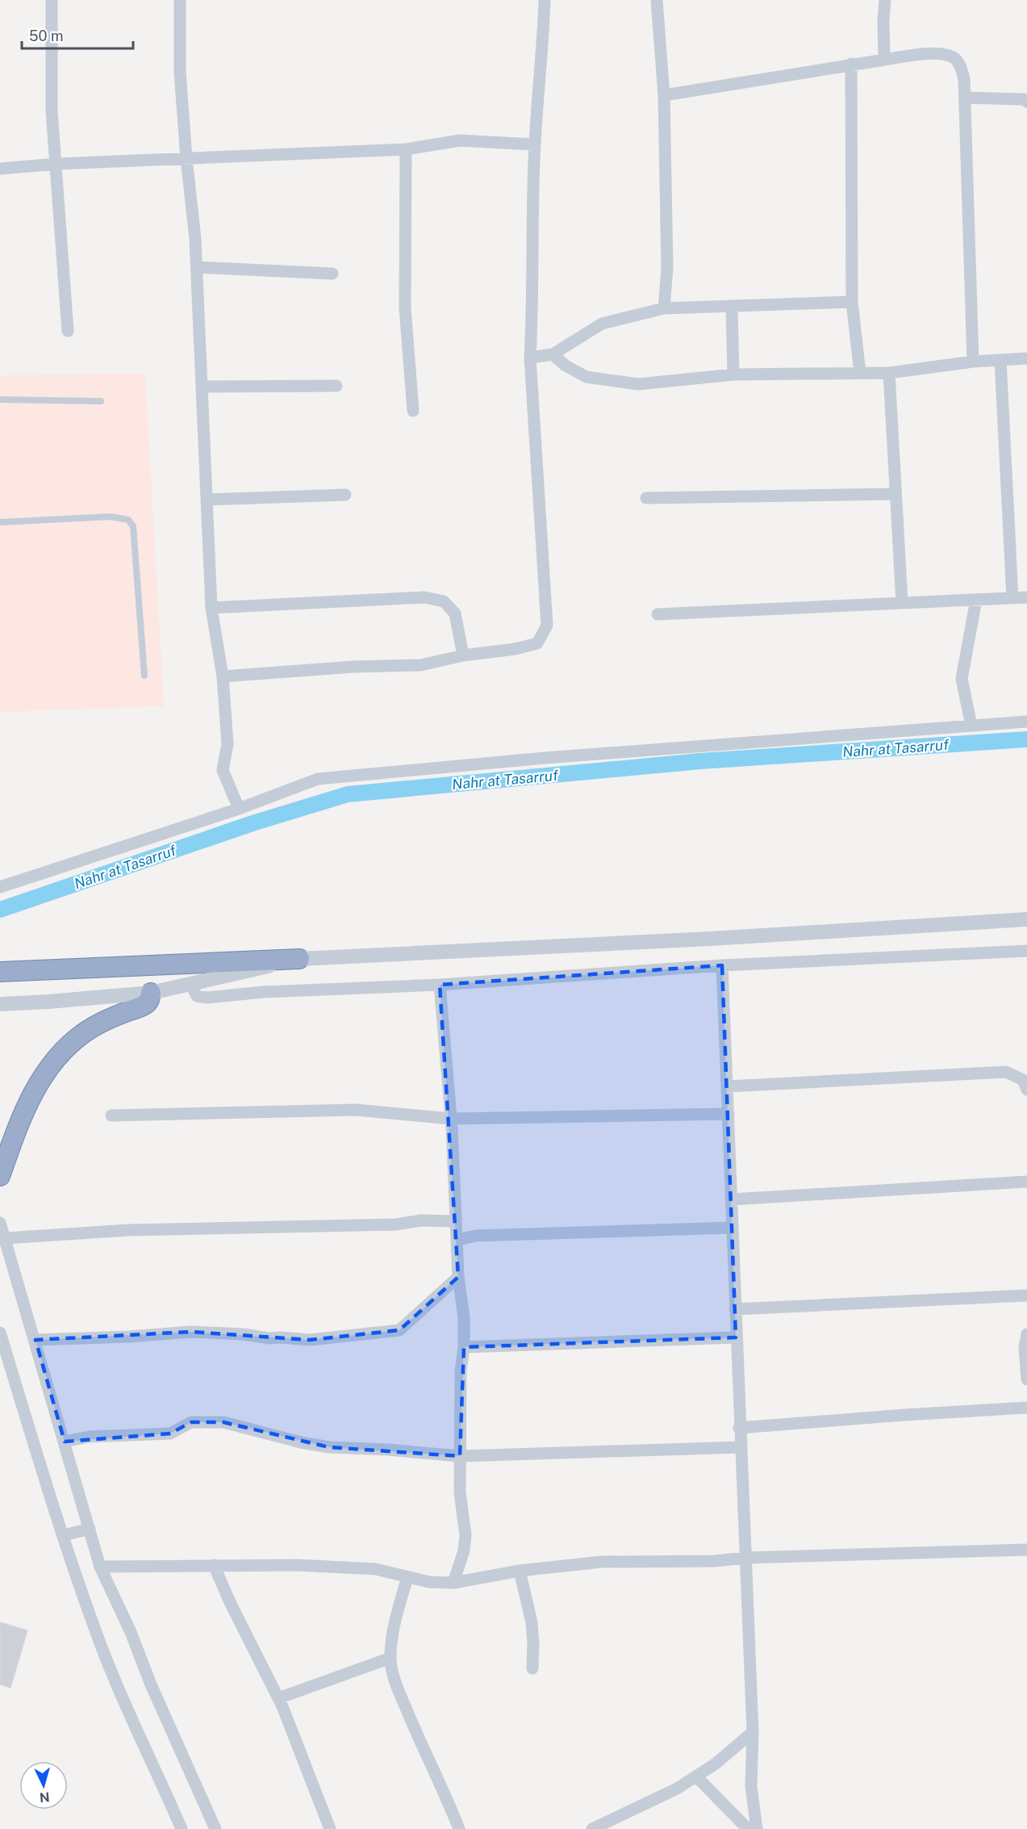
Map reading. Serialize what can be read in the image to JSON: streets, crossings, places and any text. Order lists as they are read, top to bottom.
{
  "water": ["Nahr at Tasarruf"],
  "scale_bar": "50 m",
  "north": "bottom"
}
